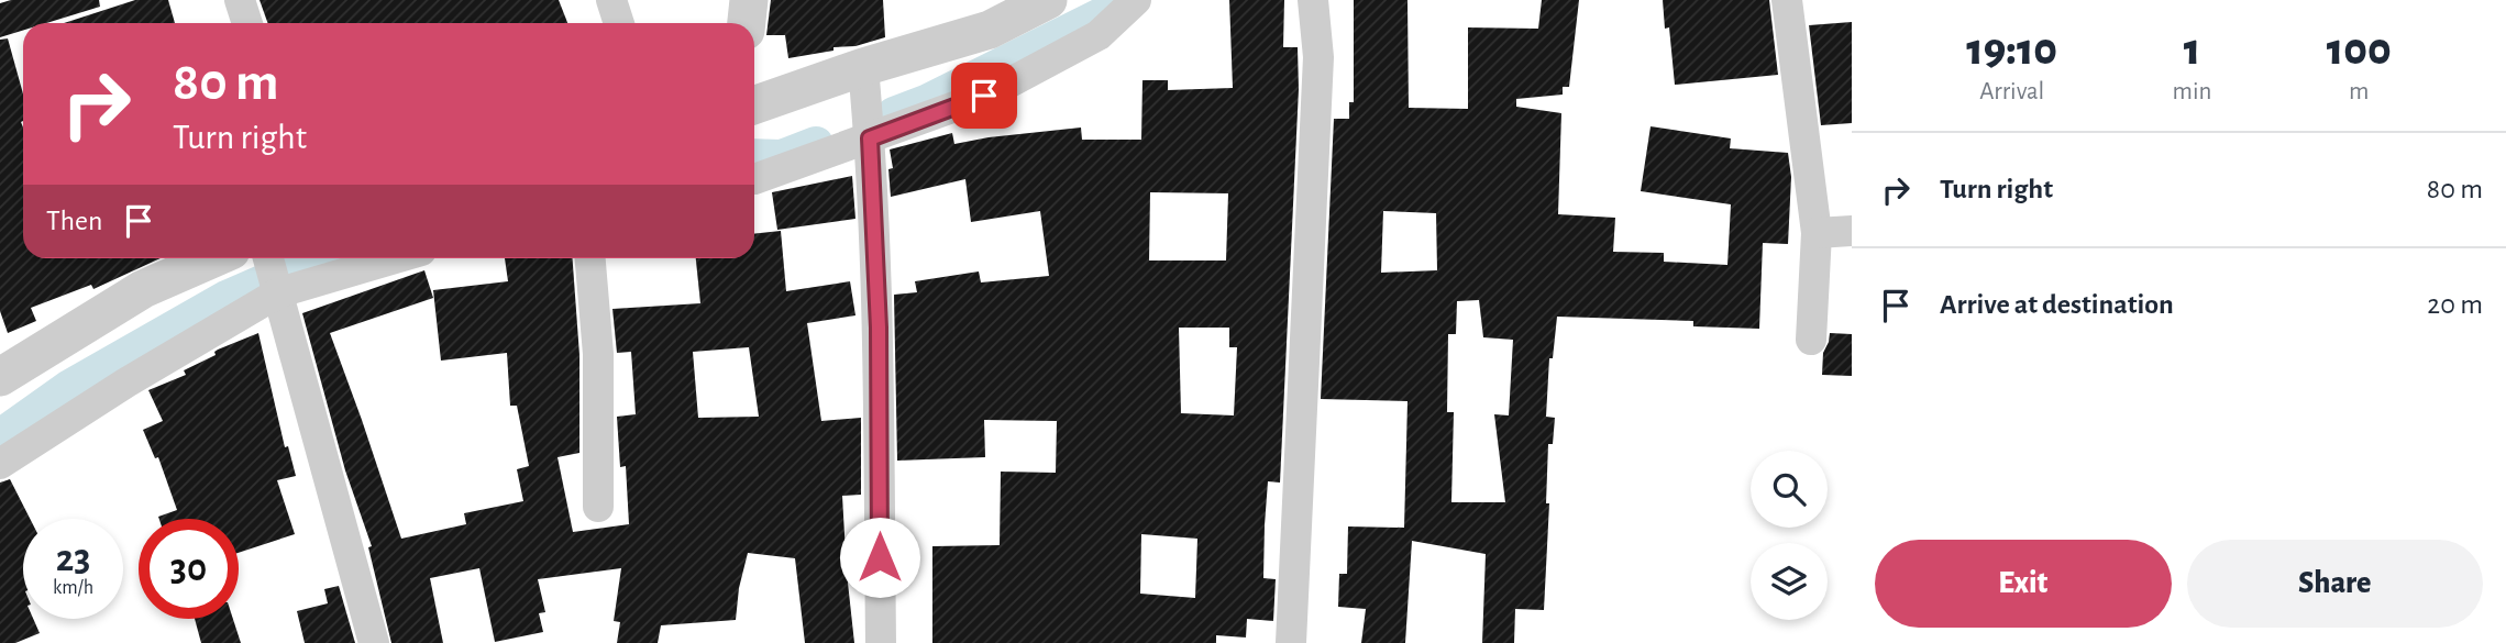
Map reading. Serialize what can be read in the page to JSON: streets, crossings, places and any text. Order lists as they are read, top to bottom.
{
  "page": {
    "eta": [
      "19:10",
      "Arrival",
      "1",
      "min",
      "100",
      "m"
    ],
    "turn": ["80 m", "Turn right"],
    "list": [
      {
        "name": "Turn right",
        "value": "80 m"
      },
      {
        "name": "Arrive at destination",
        "value": "20 m"
      }
    ],
    "then": "Then",
    "speed": "23 km/h",
    "limit": "30",
    "buttons": ["Exit", "Share"]
  }
}
